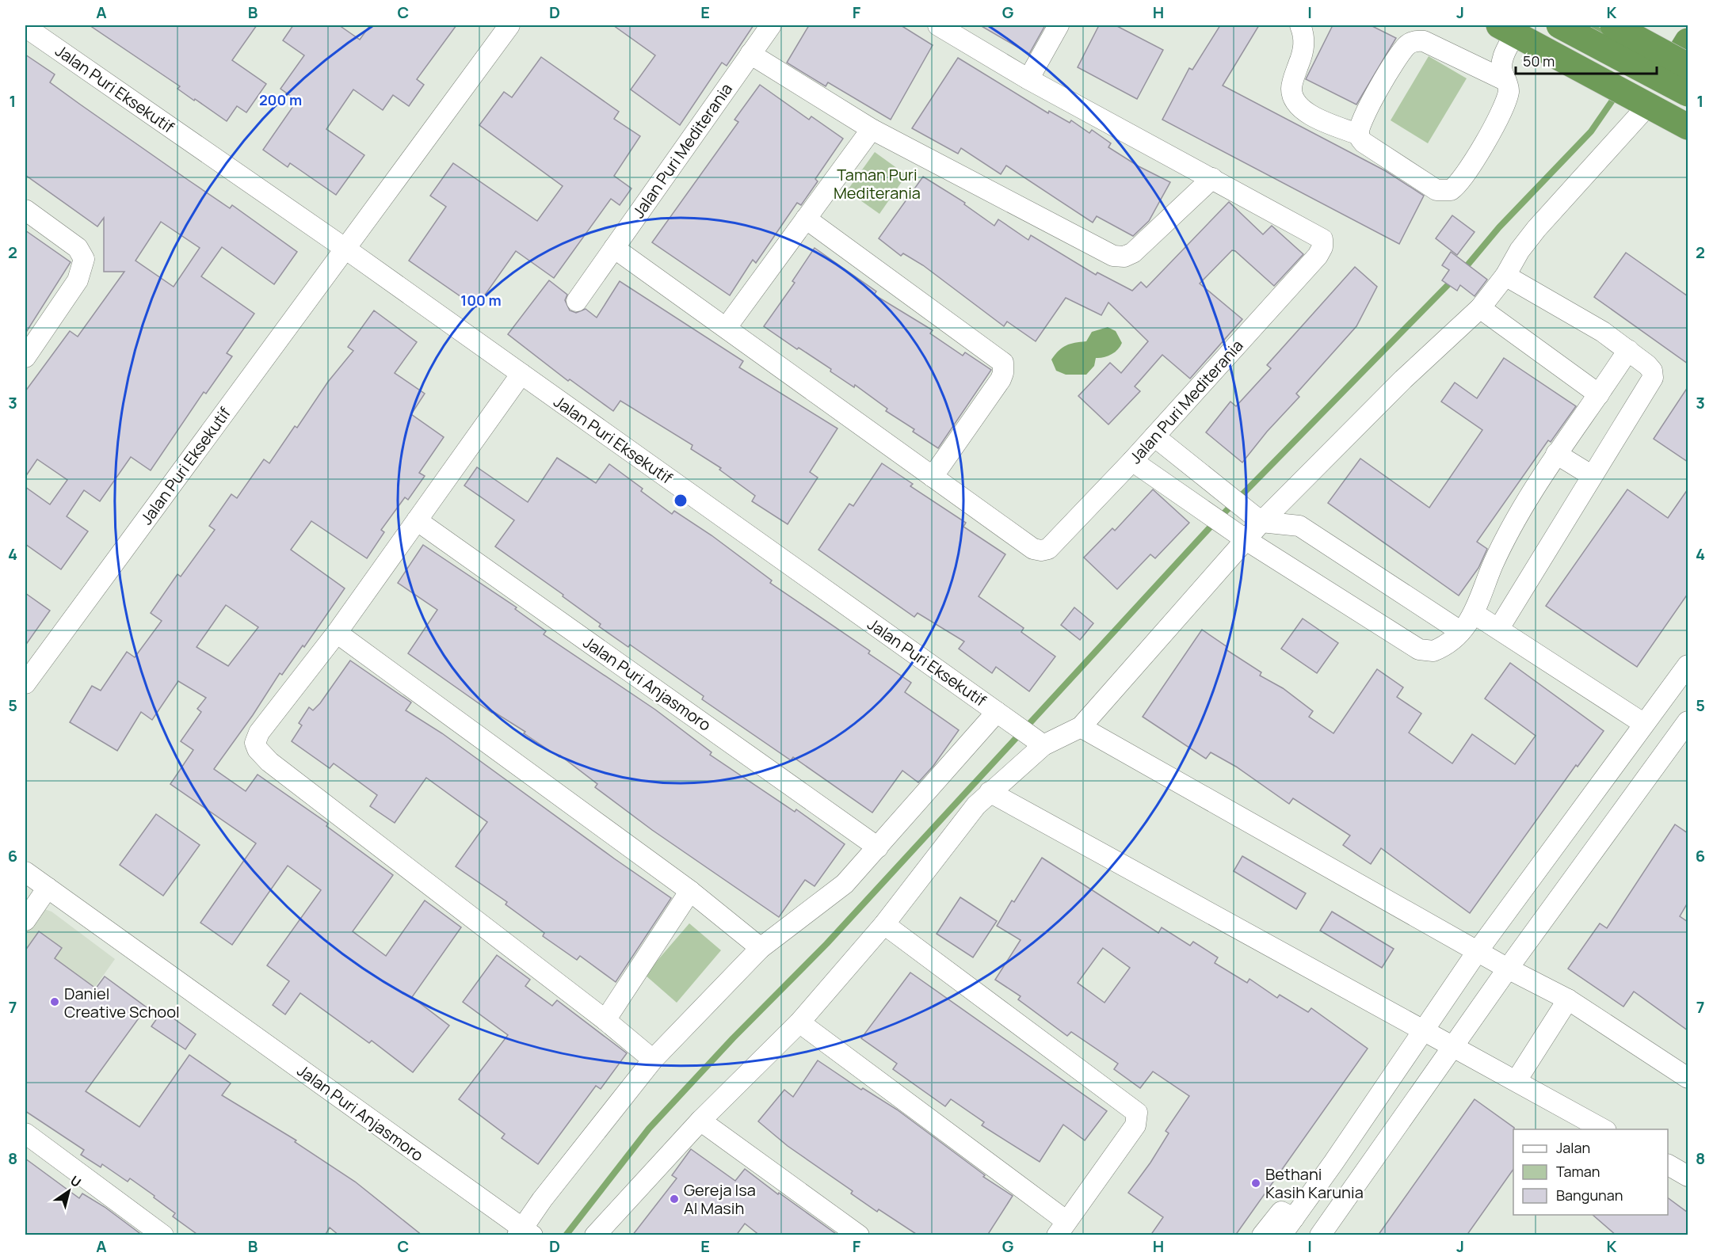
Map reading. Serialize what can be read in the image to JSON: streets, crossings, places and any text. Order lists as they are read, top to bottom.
{
  "streets": {
    "street": ["Jalan Puri Eksekutif", "Jalan Puri Mediterania", "Jalan Puri Anjasmoro"]
  },
  "crossings": [
    ["Jalan Puri Eksekutif", "Jalan Puri Anjasmoro"]
  ],
  "parks": ["Taman Puri Mediterania"],
  "places": ["Daniel Creative School", "Bethani Kasih Karunia", "Gereja Isa Al Masih"],
  "legend": ["Jalan", "Taman", "Bangunan"],
  "scale_bar": "50 m",
  "north": "top right",
  "grid": {
    "columns": [
      "A",
      "B",
      "C",
      "D",
      "E",
      "F",
      "G",
      "H",
      "I",
      "J",
      "K"
    ],
    "rows": [
      "1",
      "2",
      "3",
      "4",
      "5",
      "6",
      "7",
      "8"
    ]
  },
  "rings": ["200 m", "100 m"]
}
